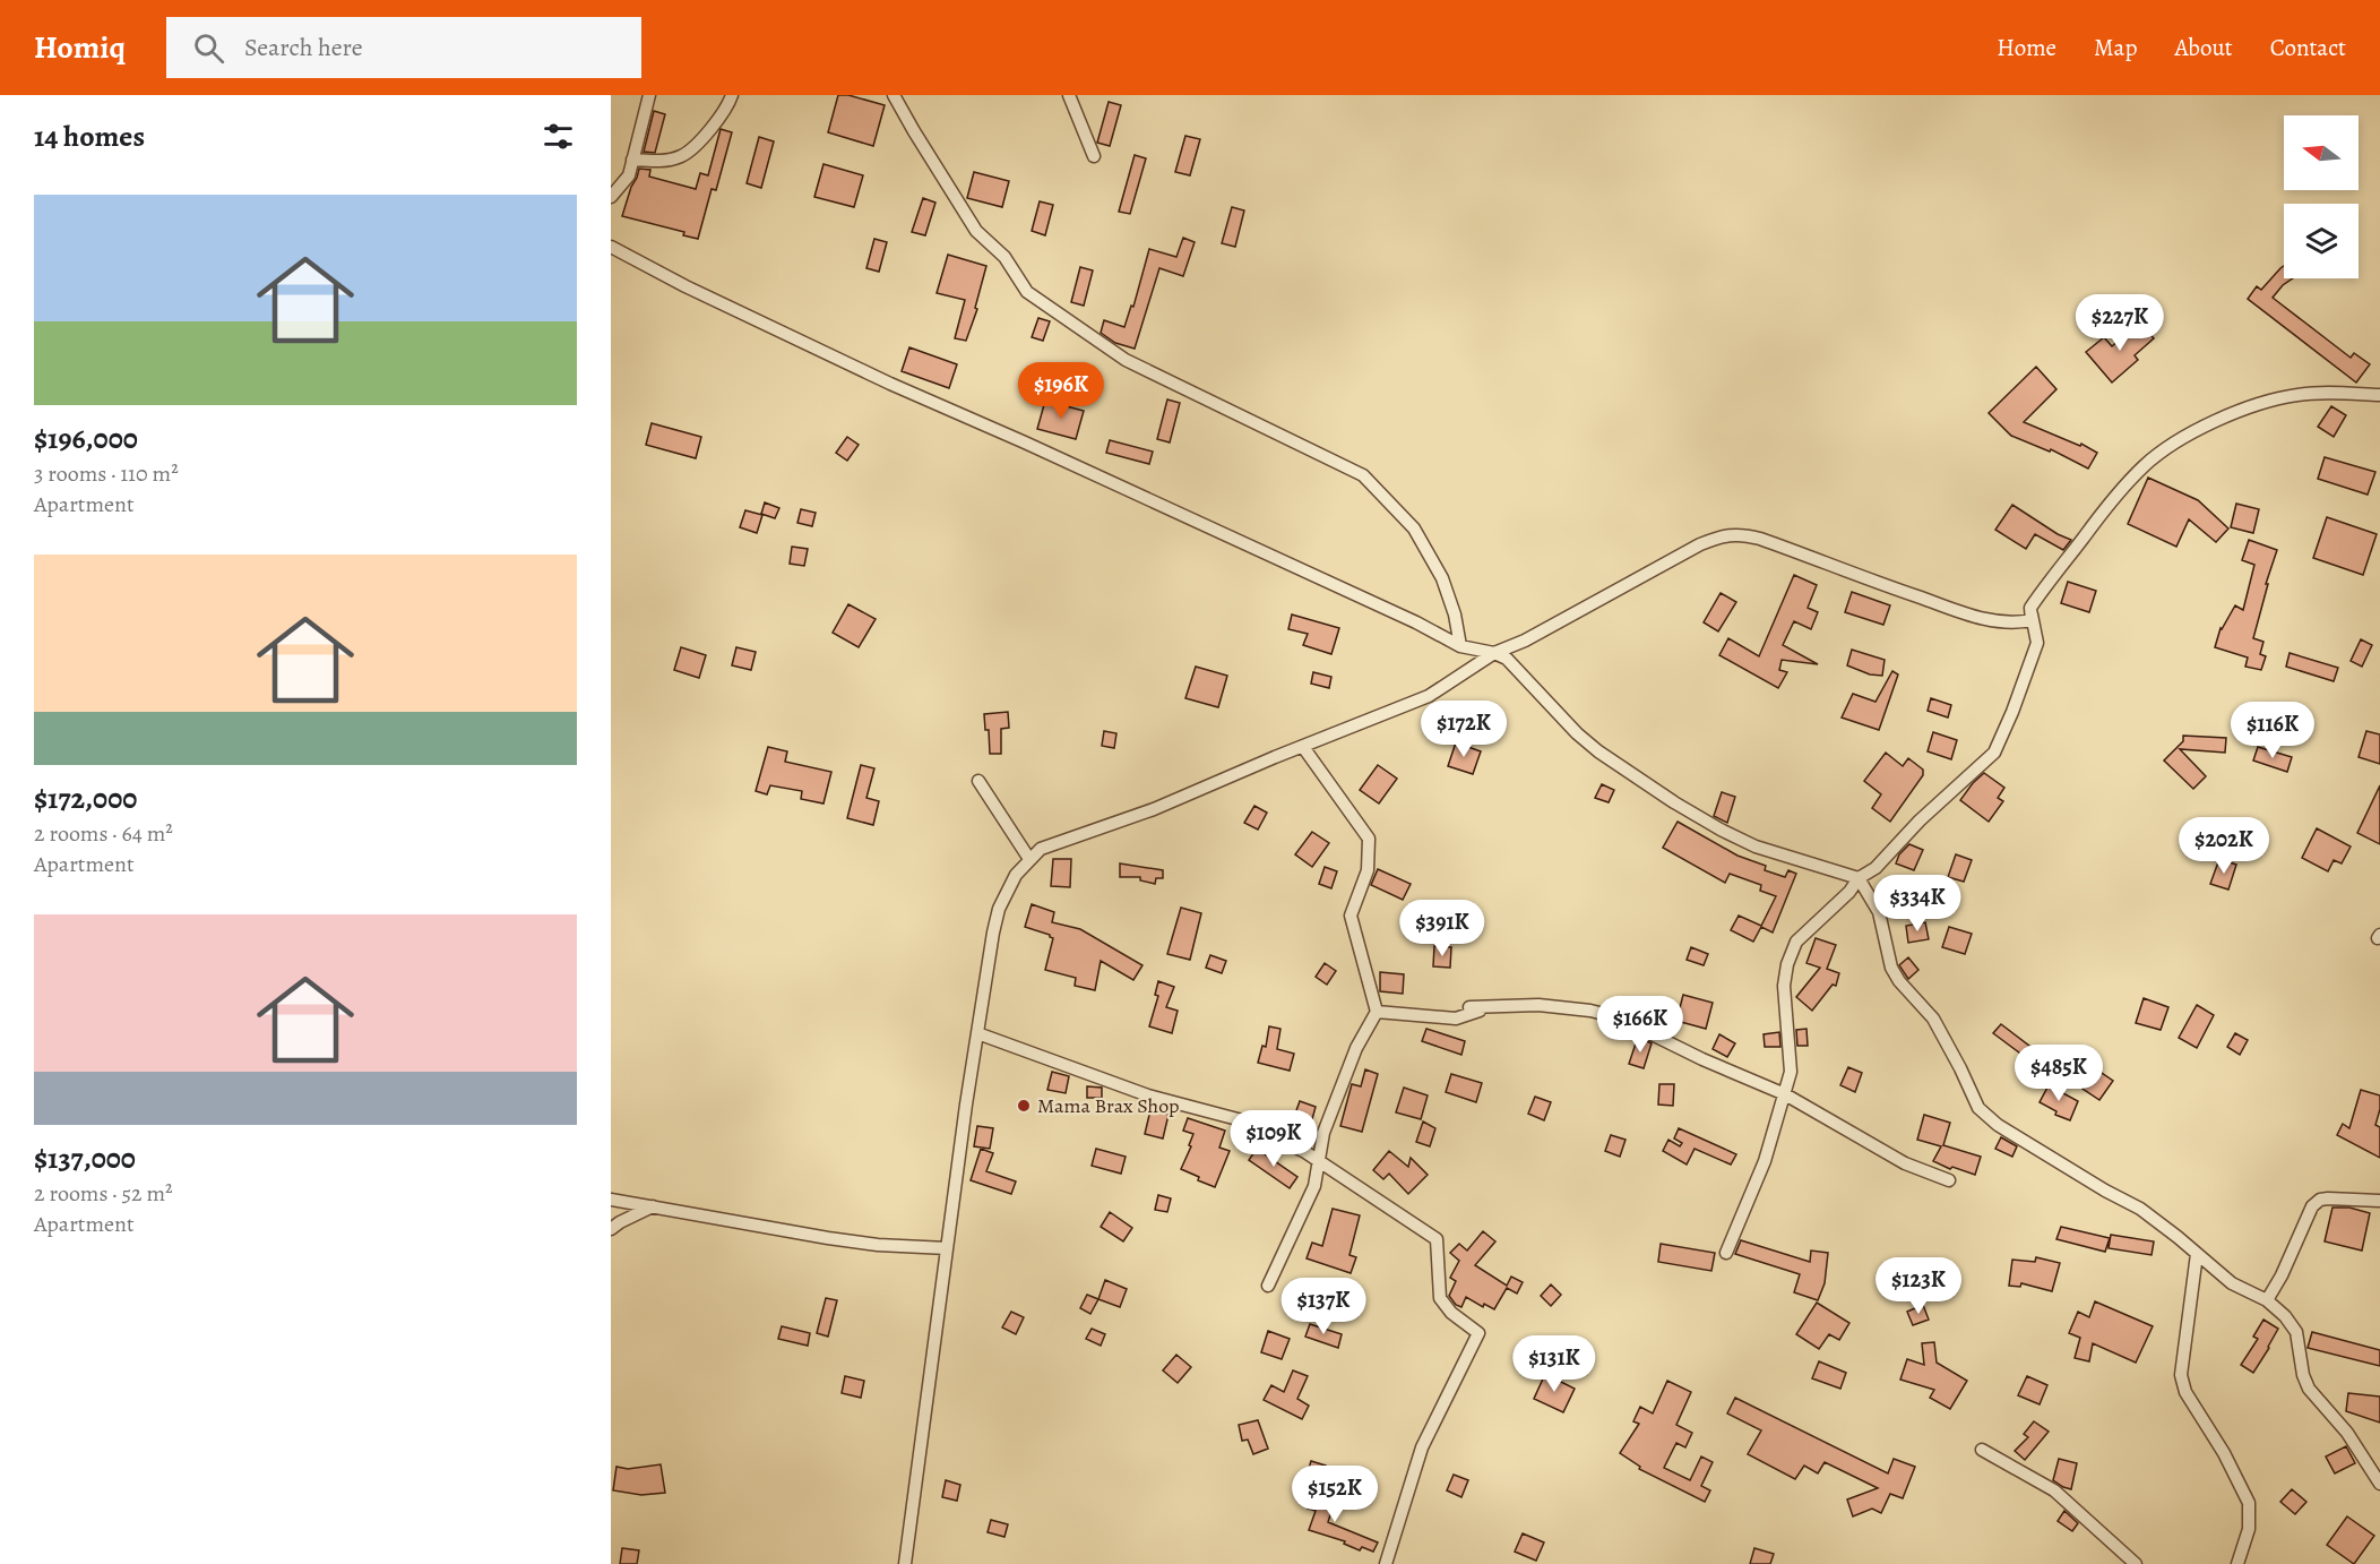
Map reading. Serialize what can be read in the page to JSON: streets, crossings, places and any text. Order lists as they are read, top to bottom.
{
  "places": ["Mama Brax Shop"],
  "north": "left",
  "page": {
    "header": "Homiq",
    "search": "Search here",
    "nav": [
      "Home",
      "Map",
      "About",
      "Contact"
    ],
    "heading": "14 homes",
    "list": [
      {
        "name": "$196,000",
        "note": "3 rooms · 110 m² · Apartment"
      },
      {
        "name": "$172,000",
        "note": "2 rooms · 64 m² · Apartment"
      },
      {
        "name": "$137,000",
        "note": "2 rooms · 52 m² · Apartment"
      }
    ],
    "price": [
      "$227K",
      "$196K",
      "$172K",
      "$116K",
      "$202K",
      "$334K",
      "$391K",
      "$166K",
      "$485K",
      "$109K",
      "$123K",
      "$137K",
      "$131K",
      "$152K"
    ]
  }
}
